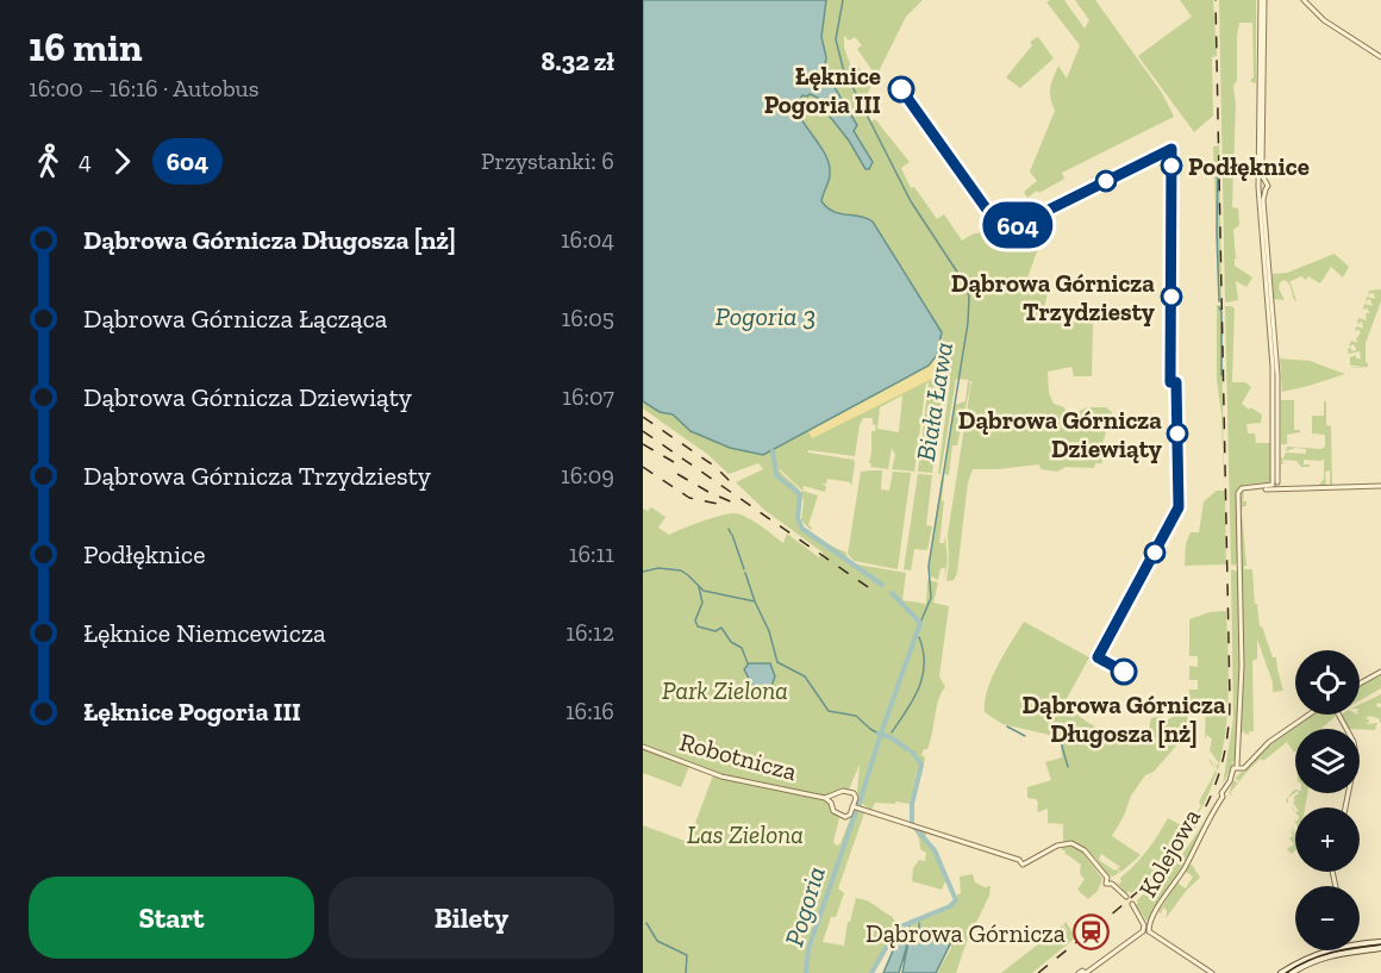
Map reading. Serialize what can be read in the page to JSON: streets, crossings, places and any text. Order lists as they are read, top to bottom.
{
  "streets": {
    "street": ["Robotnicza", "Kolejowa"]
  },
  "water": ["Pogoria 3", "Biała Ława", "Pogoria"],
  "parks": ["Park Zielona", "Las Zielona"],
  "places": {
    "other": [
      "Łęknice Pogoria III",
      "Podłęknice",
      "Dąbrowa Górnicza Trzydziesty",
      "Dąbrowa Górnicza Dziewiąty",
      "Dąbrowa Górnicza Długosza [nż]"
    ],
    "station": ["Dąbrowa Górnicza"]
  },
  "lines": ["bus line 604"],
  "page": {
    "heading": ["16 min", "16:00 – 16:16 · Autobus", "8.32 zł"],
    "on_map": "604",
    "legs": ["4", "604", "Przystanki: 6"],
    "list": [
      {
        "name": "Dąbrowa Górnicza Długosza [nż]",
        "value": "16:04"
      },
      {
        "name": "Dąbrowa Górnicza Łącząca",
        "value": "16:05"
      },
      {
        "name": "Dąbrowa Górnicza Dziewiąty",
        "value": "16:07"
      },
      {
        "name": "Dąbrowa Górnicza Trzydziesty",
        "value": "16:09"
      },
      {
        "name": "Podłęknice",
        "value": "16:11"
      },
      {
        "name": "Łęknice Niemcewicza",
        "value": "16:12"
      },
      {
        "name": "Łęknice Pogoria III",
        "value": "16:16"
      }
    ],
    "map_buttons": ["+", "−"],
    "buttons": ["Start", "Bilety"]
  }
}
